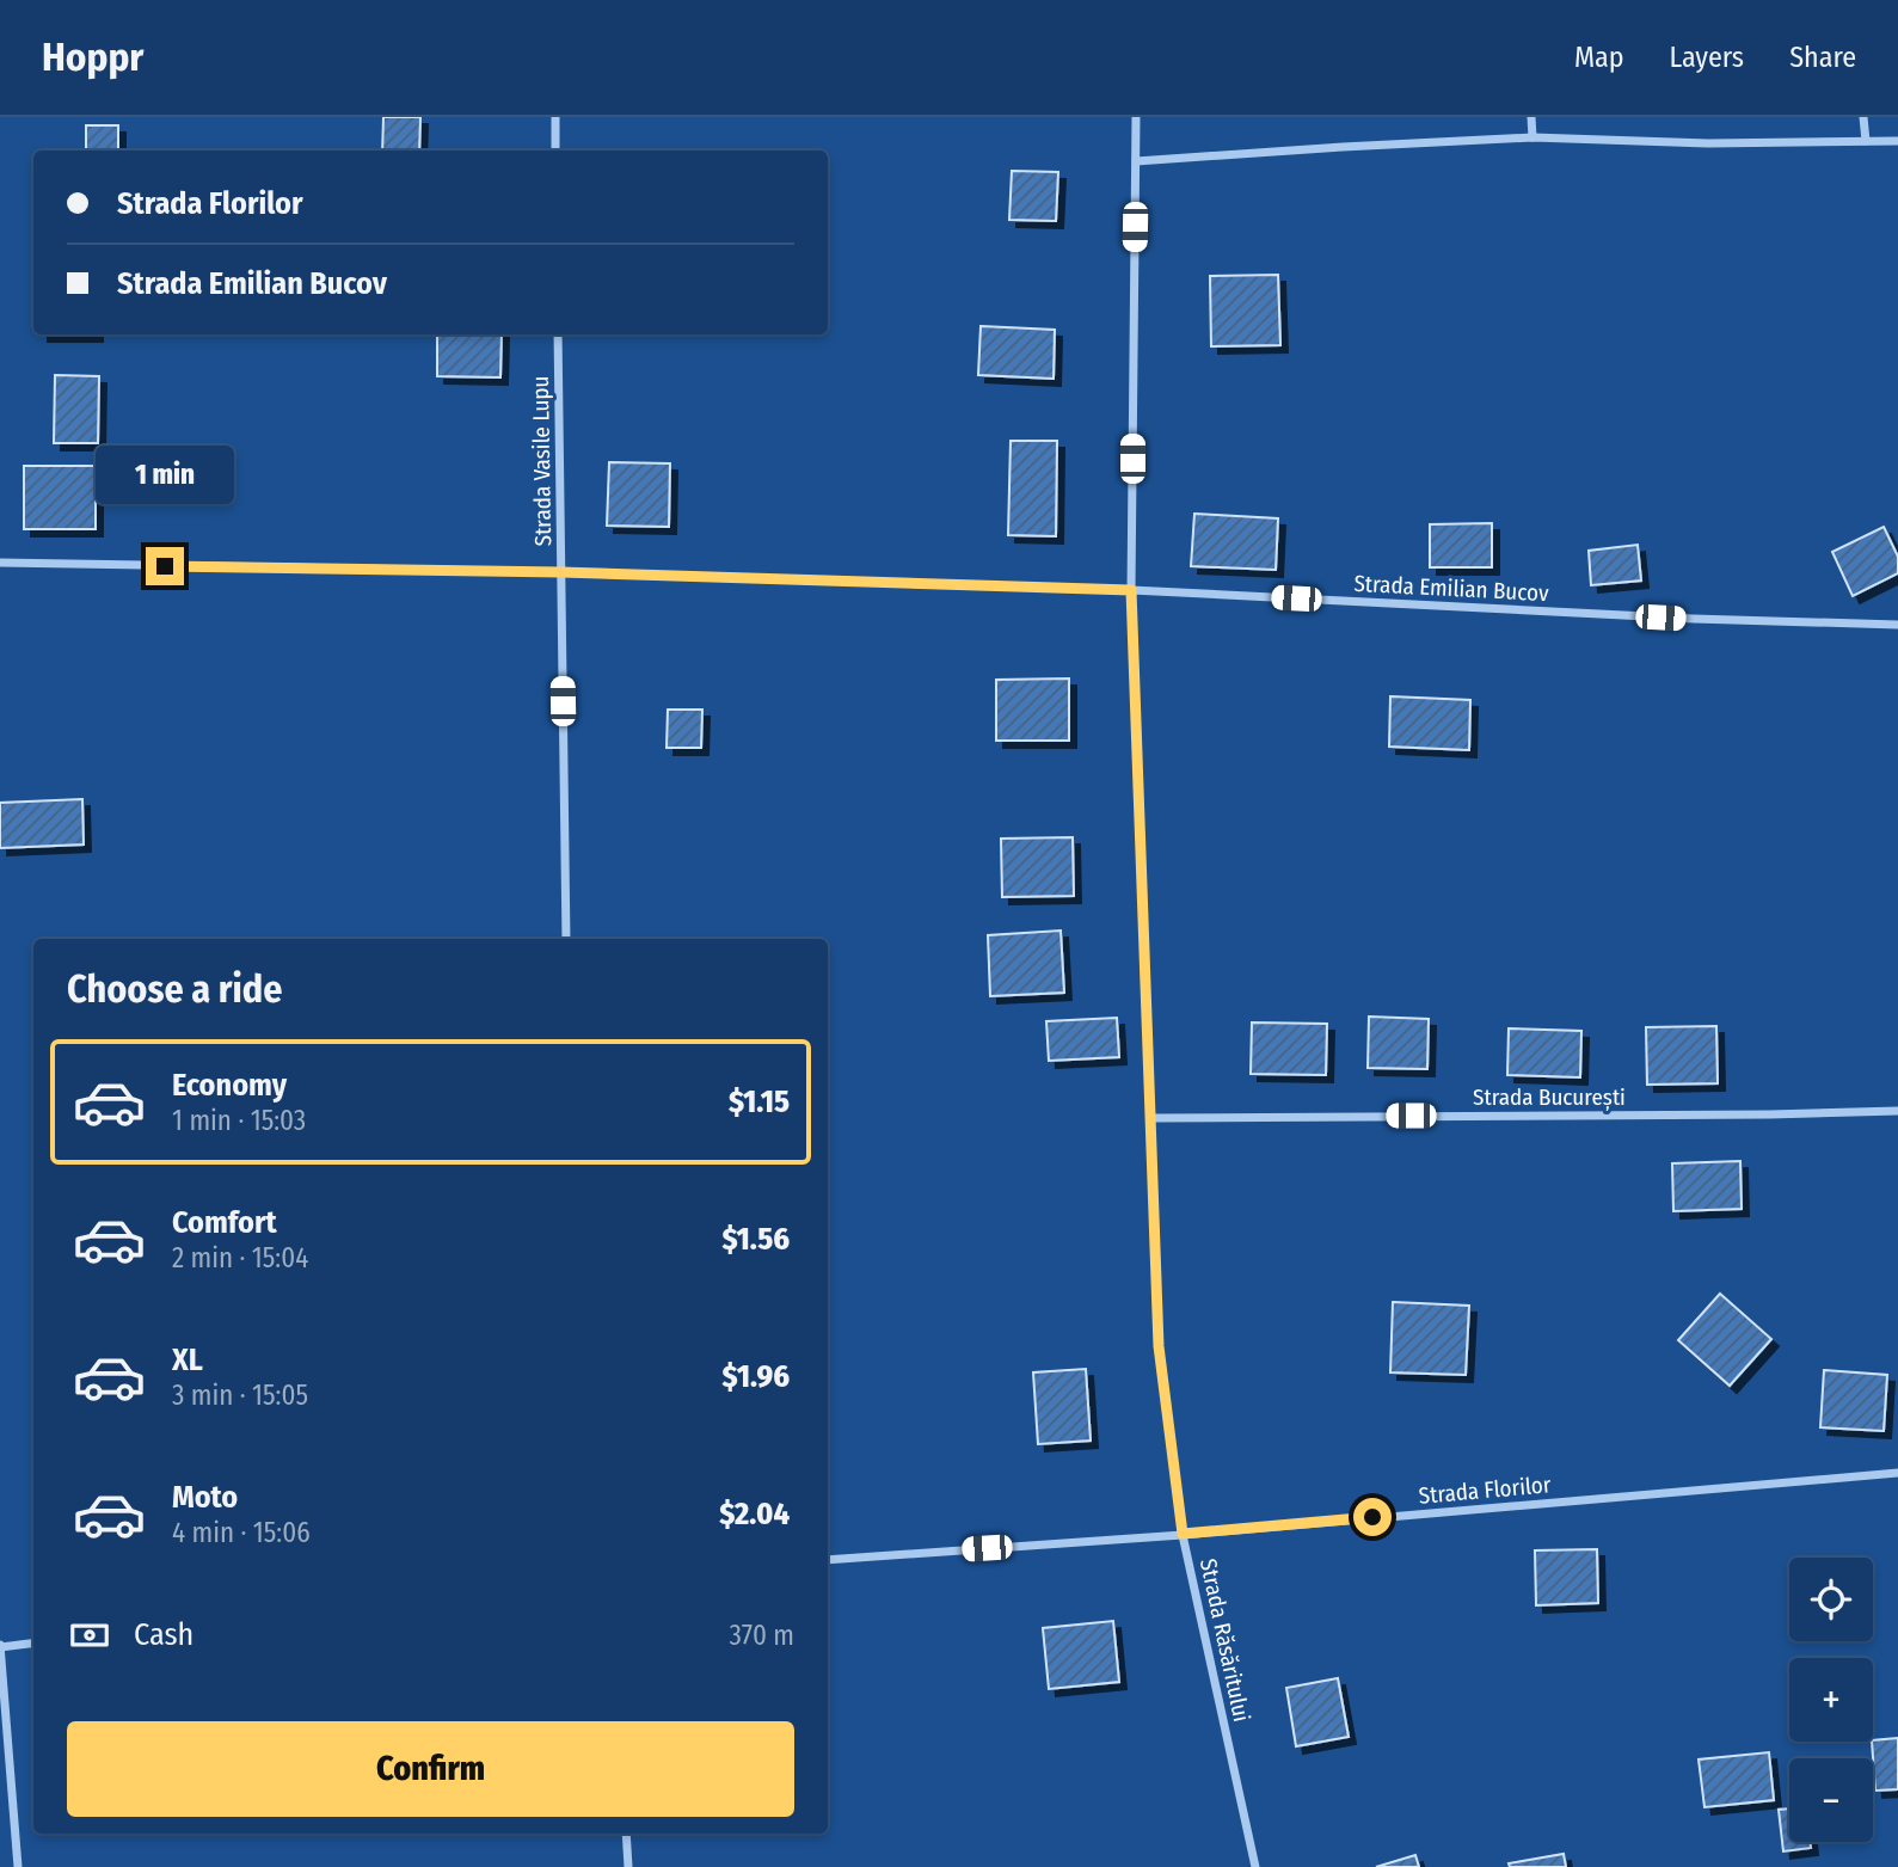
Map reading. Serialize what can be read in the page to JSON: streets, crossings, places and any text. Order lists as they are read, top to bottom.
{
  "streets": {
    "street": [
      "Strada Vasile Lupu",
      "Strada Emilian Bucov",
      "Strada București",
      "Strada Florilor",
      "Strada Răsăritului"
    ]
  },
  "crossings": [
    ["Strada Vasile Lupu", "Strada Emilian Bucov"],
    ["Strada Emilian Bucov", "Strada Răsăritului"],
    ["Strada București", "Strada Răsăritului"],
    ["Strada Florilor", "Strada Răsăritului"]
  ],
  "page": {
    "header": "Hoppr",
    "nav": ["Map", "Layers", "Share"],
    "banner": ["Strada Florilor", "Strada Emilian Bucov"],
    "bubble": "1 min",
    "heading": "Choose a ride",
    "list": [
      {
        "name": "Economy",
        "note": "1 min · 15:03",
        "value": "$1.15"
      },
      {
        "name": "Comfort",
        "note": "2 min · 15:04",
        "value": "$1.56"
      },
      {
        "name": "XL",
        "note": "3 min · 15:05",
        "value": "$1.96"
      },
      {
        "name": "Moto",
        "note": "4 min · 15:06",
        "value": "$2.04"
      }
    ],
    "map_buttons": ["+", "−"],
    "pay": ["Cash", "370 m"],
    "buttons": "Confirm"
  }
}
